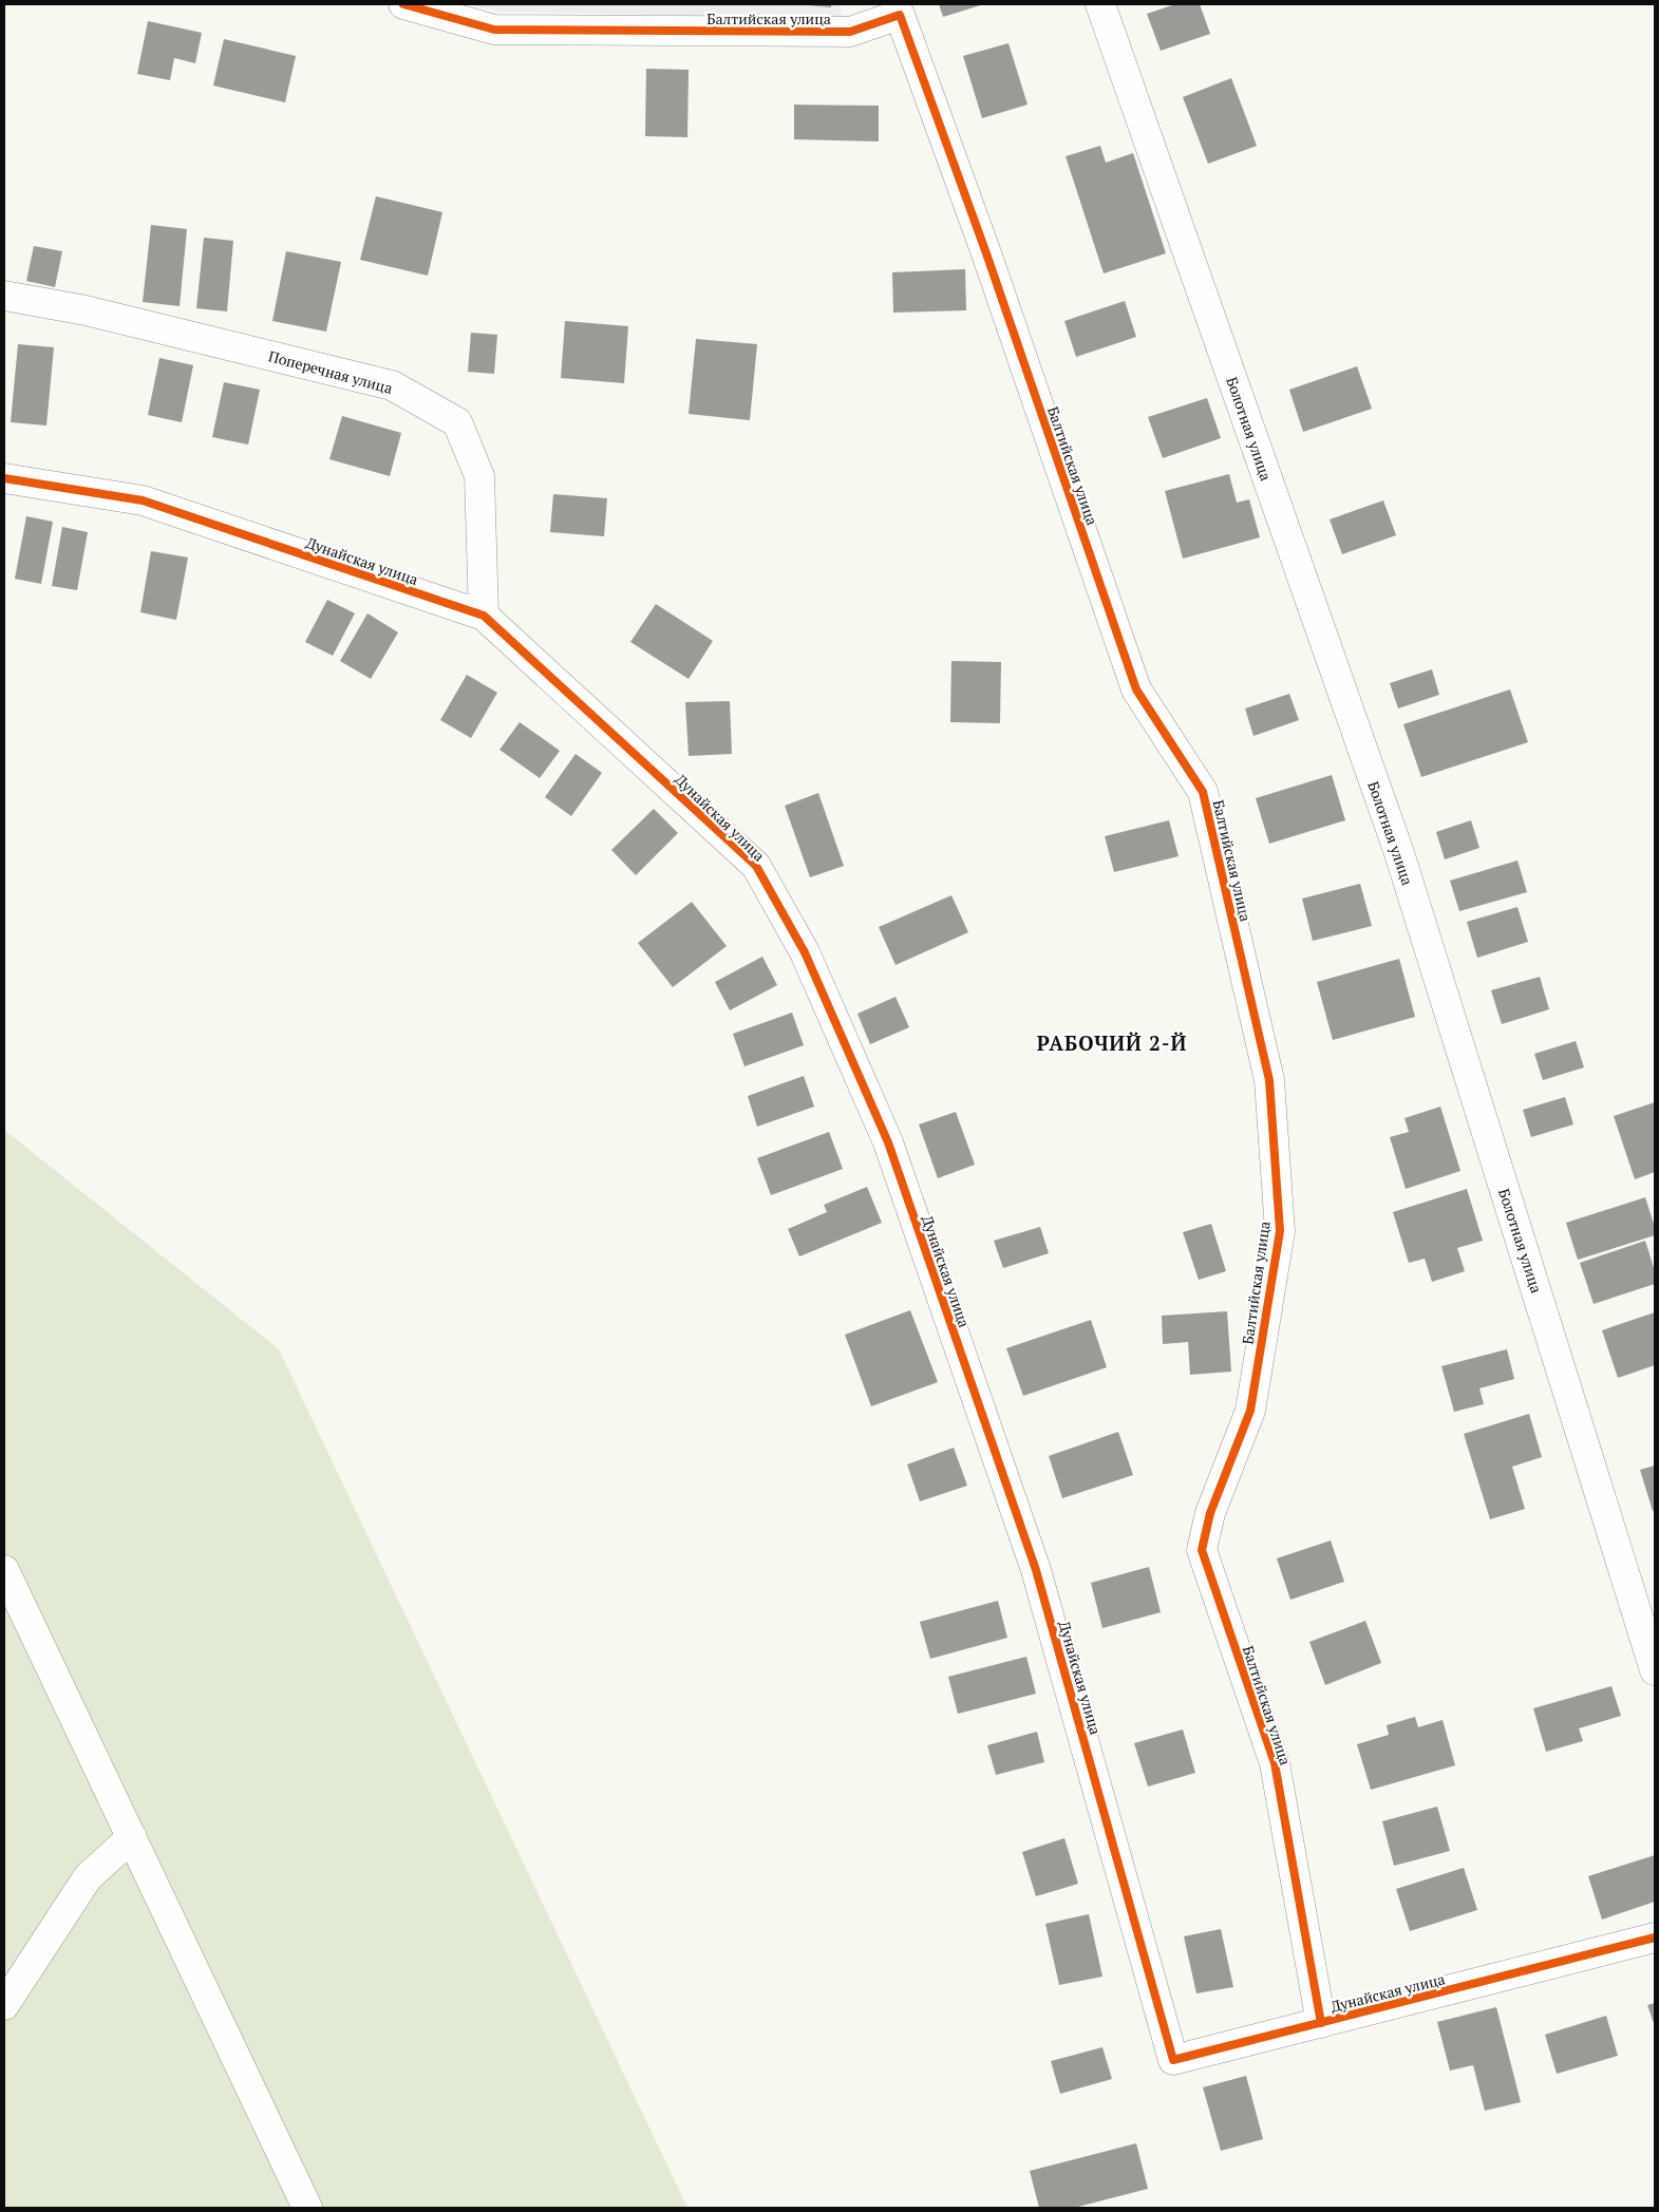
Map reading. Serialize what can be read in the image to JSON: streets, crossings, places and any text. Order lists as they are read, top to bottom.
{
  "streets": {
    "street": [
      "Балтийская улица",
      "Поперечная улица",
      "Болотная улица",
      "Дунайская улица"
    ]
  },
  "crossings": [
    ["Балтийская улица", "Дунайская улица"],
    ["Поперечная улица", "Дунайская улица"]
  ],
  "districts": ["РАБОЧИЙ 2‑Й"]
}
